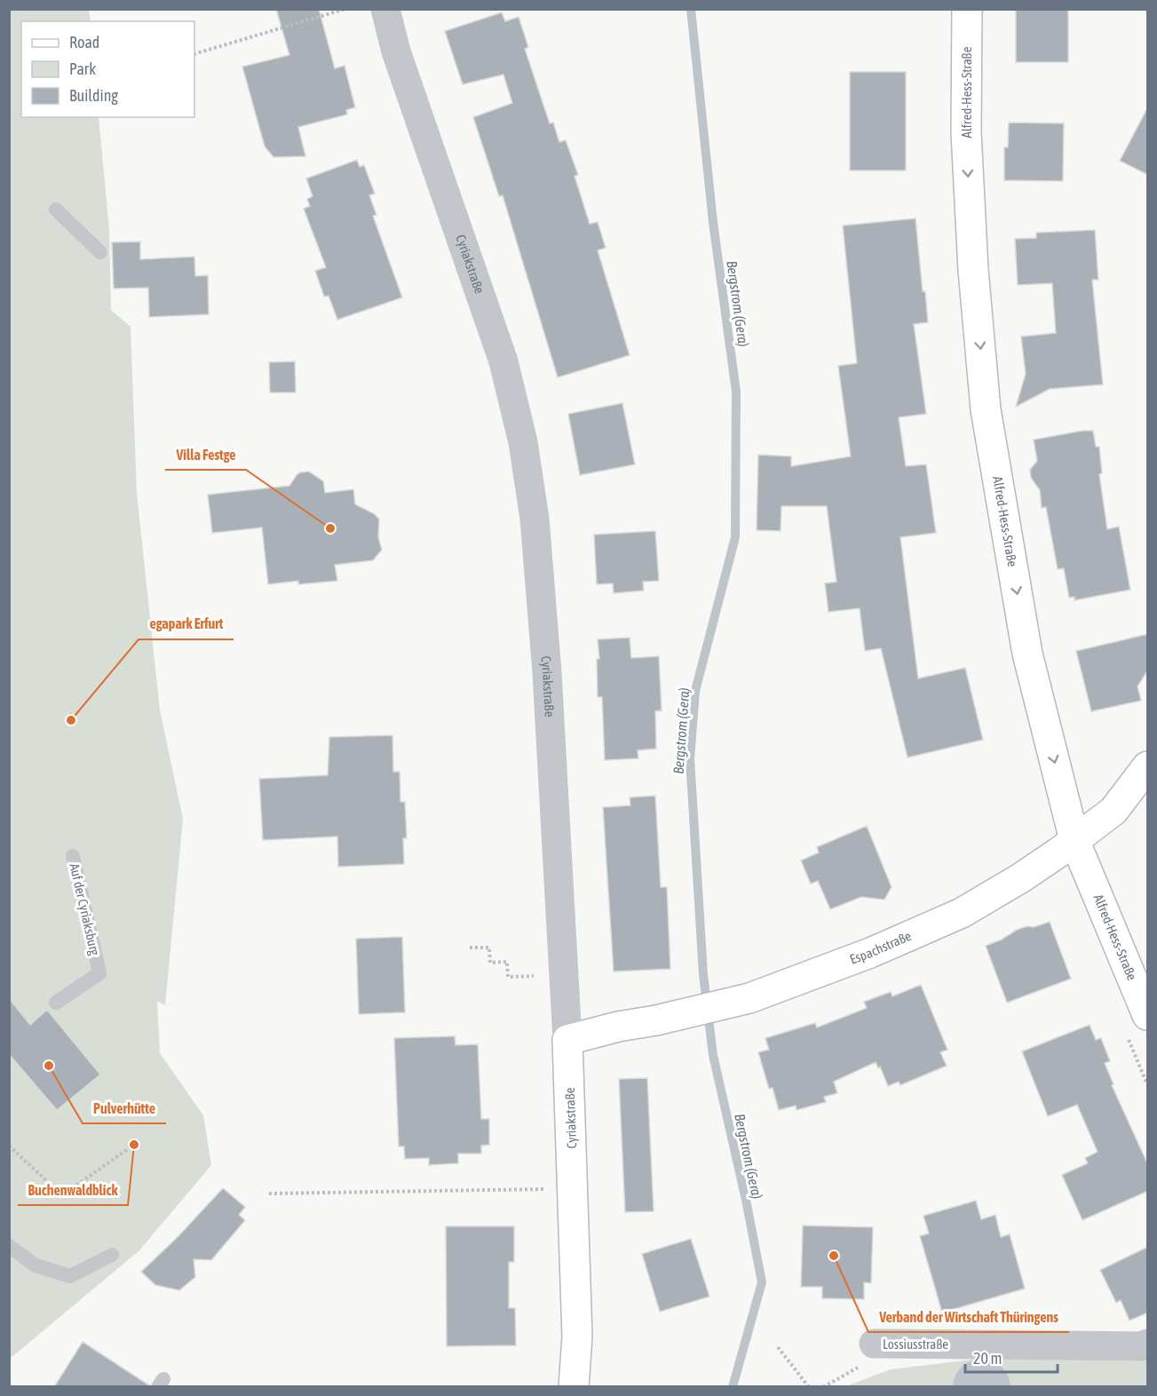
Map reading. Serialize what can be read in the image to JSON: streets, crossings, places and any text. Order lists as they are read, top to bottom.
{
  "streets": {
    "main road": ["Alfred-Hess-Straße", "Cyriakstraße", "Espachstraße"],
    "street": ["Lossiusstraße"],
    "lane": ["Auf der Cyriaksburg"]
  },
  "crossings": [
    ["Alfred-Hess-Straße", "Espachstraße"],
    ["Cyriakstraße", "Espachstraße"]
  ],
  "one_way": ["Alfred-Hess-Straße"],
  "water": ["Bergstrom (Gera)"],
  "places": [
    "Villa Festge",
    "egapark Erfurt",
    "Pulverhütte",
    "Buchenwaldblick",
    "Verband der Wirtschaft Thüringens"
  ],
  "legend": ["Road", "Park", "Building"],
  "scale_bar": "20 m"
}
